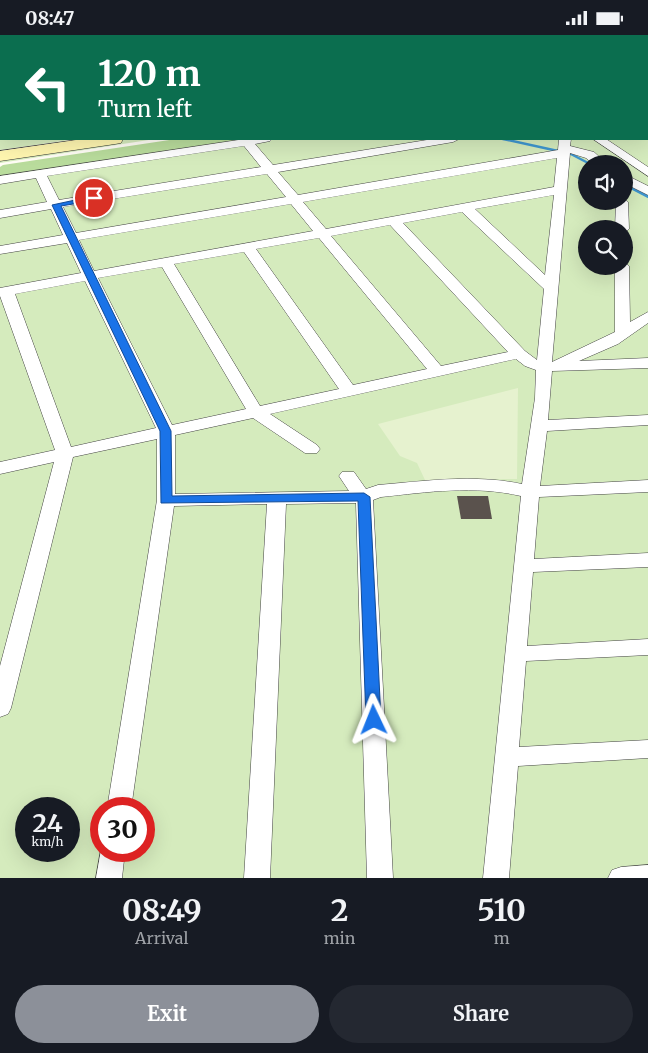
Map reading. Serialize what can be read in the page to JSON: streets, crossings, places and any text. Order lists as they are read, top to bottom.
{
  "page": {
    "status": "08:47",
    "turn": ["120 m", "Turn left"],
    "speed": "24 km/h",
    "limit": "30",
    "eta": [
      "08:49",
      "Arrival",
      "2",
      "min",
      "510",
      "m"
    ],
    "buttons": ["Exit", "Share"]
  }
}
